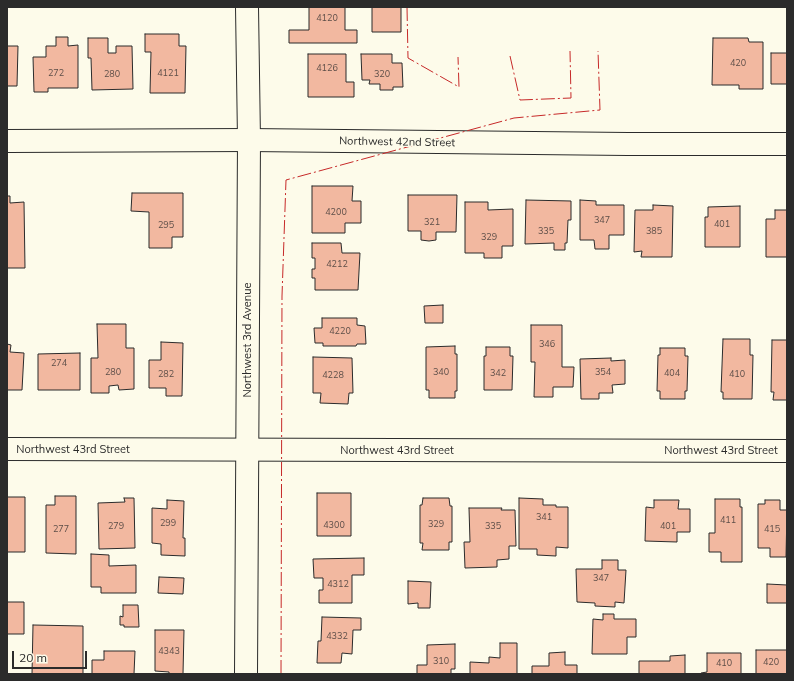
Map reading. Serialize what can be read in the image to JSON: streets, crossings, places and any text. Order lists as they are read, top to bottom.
{
  "streets": {
    "street": ["Northwest 42nd Street", "Northwest 3rd Avenue", "Northwest 43rd Street"]
  },
  "crossings": [
    ["Northwest 42nd Street", "Northwest 3rd Avenue"],
    ["Northwest 3rd Avenue", "Northwest 43rd Street"]
  ],
  "house_numbers": [
    "4120",
    "420",
    "4126",
    "272",
    "4121",
    "280",
    "320",
    "4200",
    "347",
    "321",
    "401",
    "295",
    "335",
    "385",
    "329",
    "4212",
    "4220",
    "346",
    "274",
    "280",
    "340",
    "354",
    "342",
    "404",
    "282",
    "410",
    "4228",
    "341",
    "411",
    "299",
    "329",
    "4300",
    "279",
    "335",
    "401",
    "277",
    "415",
    "347",
    "4312",
    "4332",
    "4343",
    "310",
    "420",
    "410"
  ],
  "scale_bar": "20 m"
}
